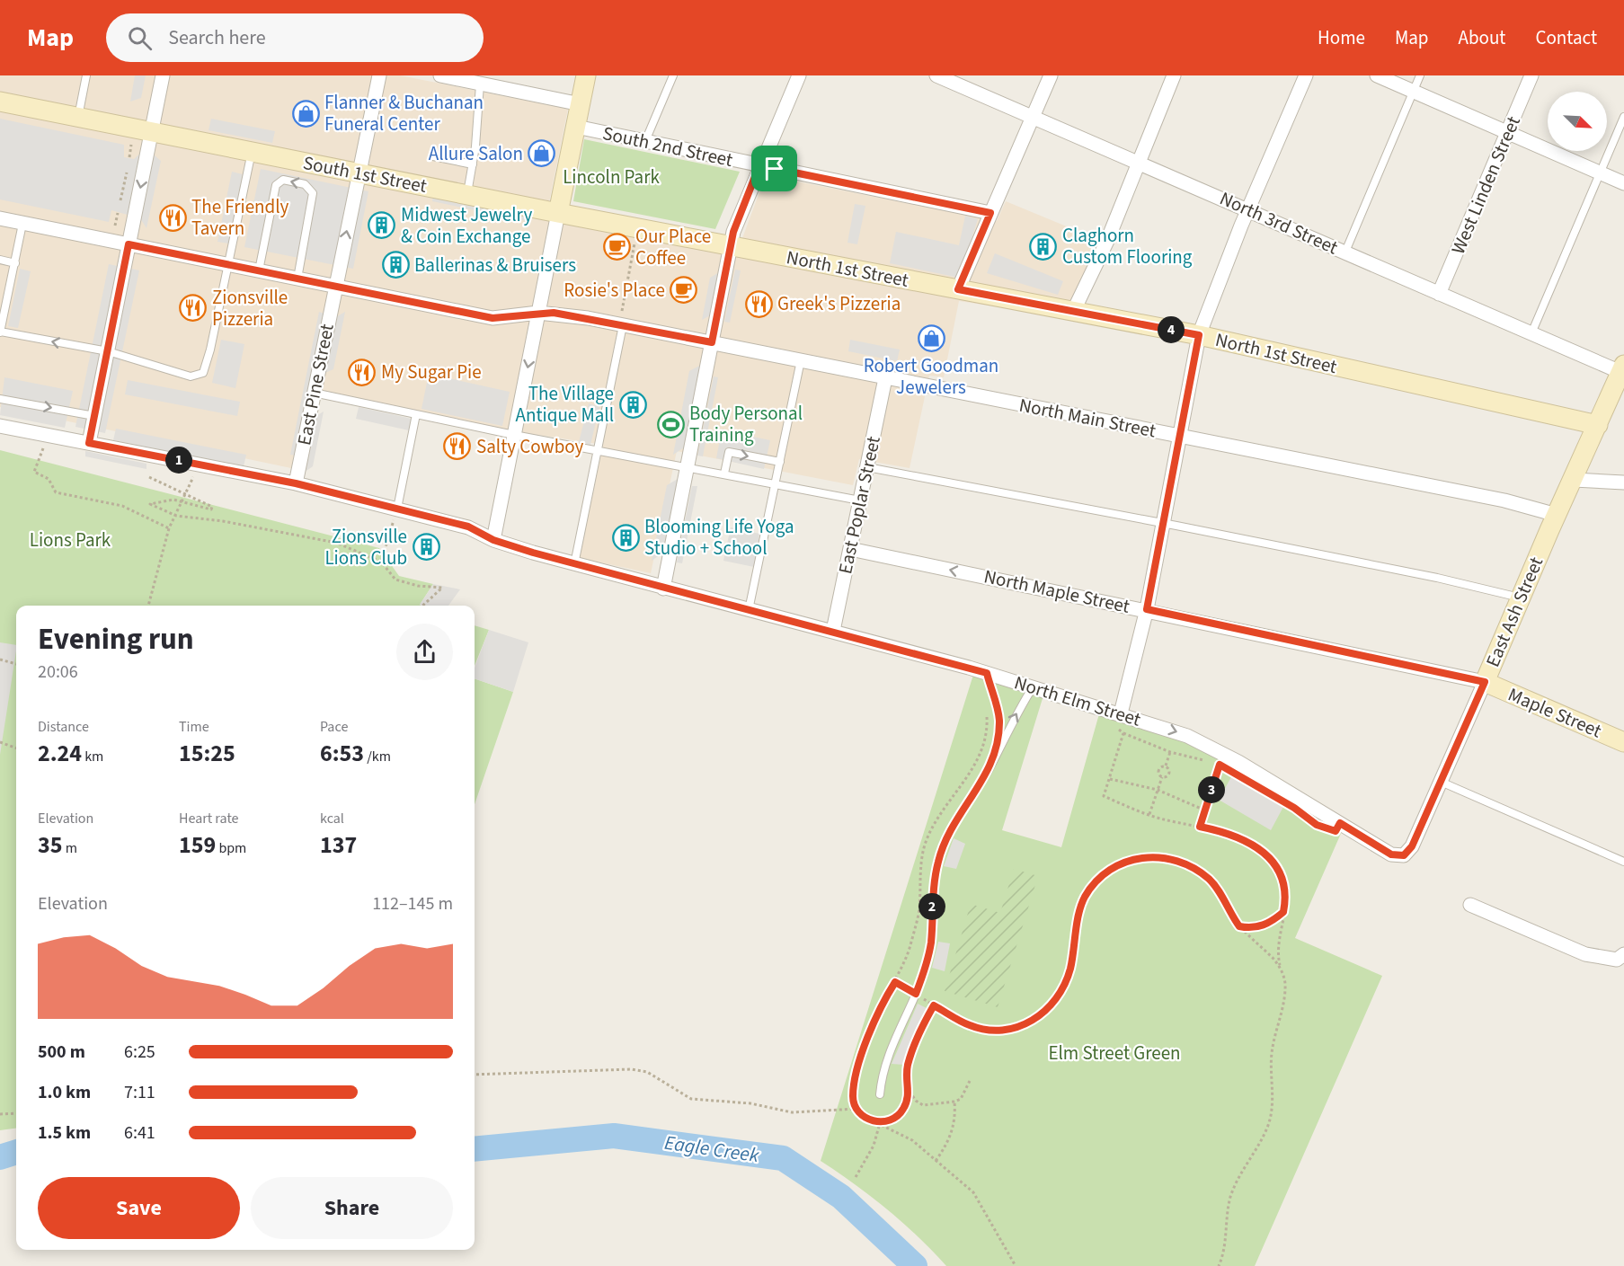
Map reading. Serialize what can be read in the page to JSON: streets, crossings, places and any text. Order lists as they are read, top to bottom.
{
  "streets": {
    "street": [
      "South 2nd Street",
      "South 1st Street",
      "West Linden Street",
      "North 3rd Street",
      "North 1st Street",
      "East Pine Street",
      "North Main Street",
      "East Poplar Street",
      "North Maple Street",
      "East Ash Street",
      "North Elm Street",
      "Maple Street"
    ]
  },
  "crossings": [
    ["South 1st Street", "North 1st Street"],
    ["South 1st Street", "East Pine Street"],
    ["West Linden Street", "North 3rd Street"],
    ["North 3rd Street", "East Ash Street"],
    ["North 1st Street", "East Ash Street"],
    ["East Pine Street", "North Main Street"],
    ["East Pine Street", "North Elm Street"],
    ["North Main Street", "East Poplar Street"],
    ["North Main Street", "East Ash Street"],
    ["East Poplar Street", "North Maple Street"],
    ["East Poplar Street", "North Elm Street"],
    ["North Maple Street", "East Ash Street"],
    ["North Maple Street", "Maple Street"],
    ["East Ash Street", "North Elm Street"],
    ["East Ash Street", "Maple Street"]
  ],
  "one_way": ["North Maple Street"],
  "water": ["Eagle Creek"],
  "parks": ["Lincoln Park", "Lions Park", "Elm Street Green"],
  "places": {
    "shop": ["Flanner & Buchanan Funeral Center", "Allure Salon", "Robert Goodman Jewelers"],
    "restaurant": [
      "The Friendly Tavern",
      "Greek's Pizzeria",
      "Zionsville Pizzeria",
      "My Sugar Pie",
      "Salty Cowboy"
    ],
    "building": [
      "Midwest Jewelry & Coin Exchange",
      "Claghorn Custom Flooring",
      "Ballerinas & Bruisers",
      "The Village Antique Mall",
      "Blooming Life Yoga Studio + School",
      "Zionsville Lions Club"
    ],
    "cafe": ["Our Place Coffee", "Rosie's Place"],
    "sports": ["Body Personal Training"]
  },
  "north": "bottom right",
  "page": {
    "header": "Map",
    "search": "Search here",
    "nav": [
      "Home",
      "Map",
      "About",
      "Contact"
    ],
    "pins": [
      "4",
      "1",
      "3",
      "2"
    ],
    "heading": ["Evening run", "20:06"],
    "stats": [
      ["Distance", "2.24 km"],
      ["Time", "15:25"],
      ["Pace", "6:53 /km"],
      ["Elevation", "35 m"],
      ["Heart rate", "159 bpm"],
      ["kcal", "137"]
    ],
    "chart": ["Elevation", "112–145 m"],
    "list": [
      {
        "name": "500 m",
        "note": "6:25"
      },
      {
        "name": "1.0 km",
        "note": "7:11"
      },
      {
        "name": "1.5 km",
        "note": "6:41"
      }
    ],
    "buttons": ["Save", "Share"]
  }
}
